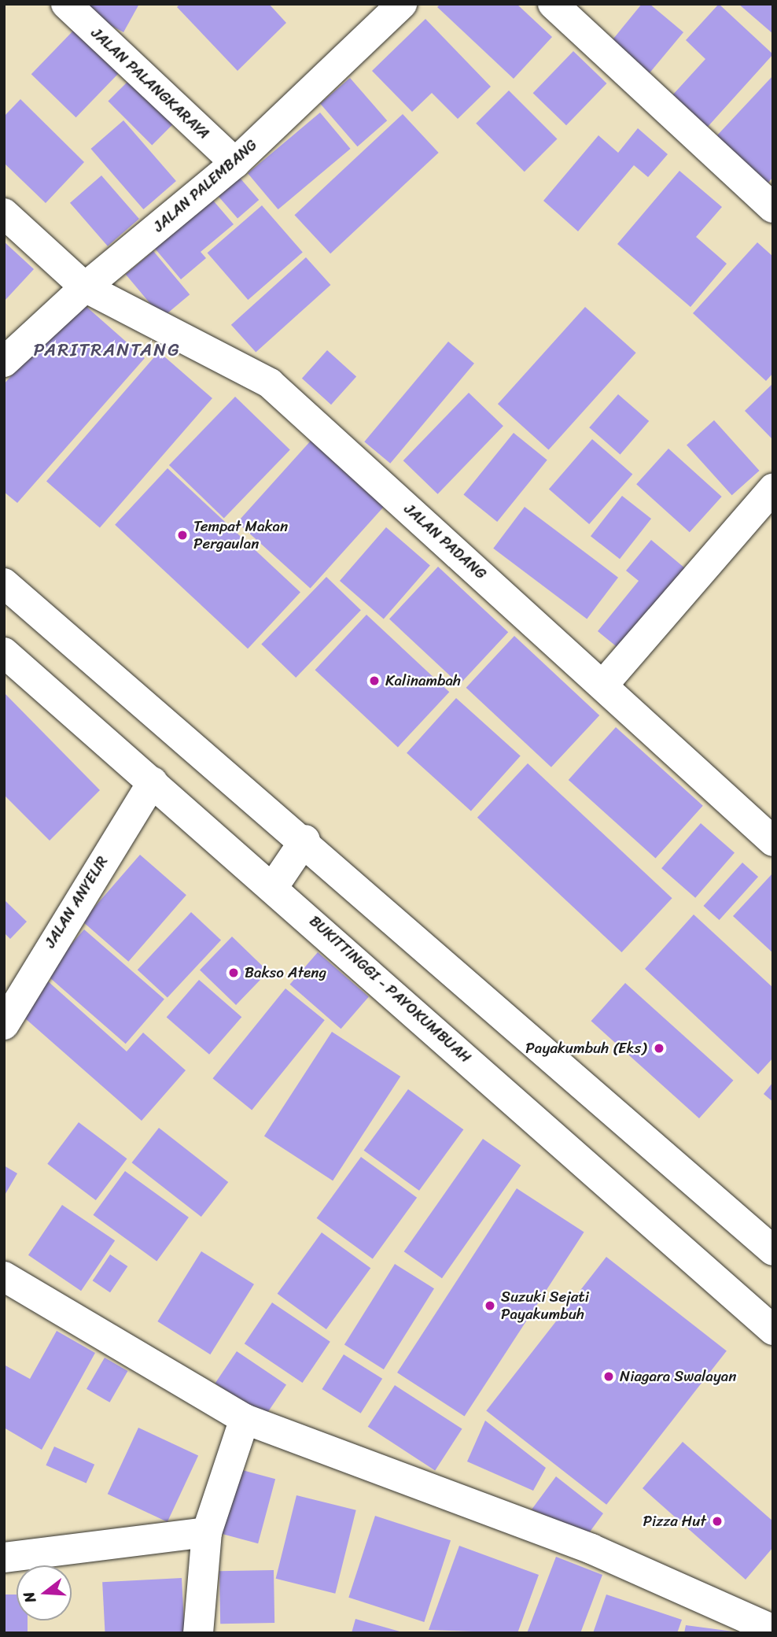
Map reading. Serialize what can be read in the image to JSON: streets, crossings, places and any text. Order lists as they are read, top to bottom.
{
  "streets": {
    "main road": [
      "JALAN PALANGKARAYA",
      "JALAN PALEMBANG",
      "JALAN PADANG",
      "JALAN ANYELIR",
      "BUKITTINGGI - PAYOKUMBUAH"
    ]
  },
  "crossings": [
    ["JALAN PALANGKARAYA", "JALAN PALEMBANG"],
    ["JALAN PALEMBANG", "JALAN PADANG"],
    ["JALAN ANYELIR", "BUKITTINGGI - PAYOKUMBUAH"]
  ],
  "districts": ["PARITRANTANG"],
  "places": [
    "Tempat Makan Pergaulan",
    "Kalinambah",
    "Bakso Ateng",
    "Payakumbuh (Eks)",
    "Suzuki Sejati Payakumbuh",
    "Niagara Swalayan",
    "Pizza Hut"
  ],
  "north": "left"
}
